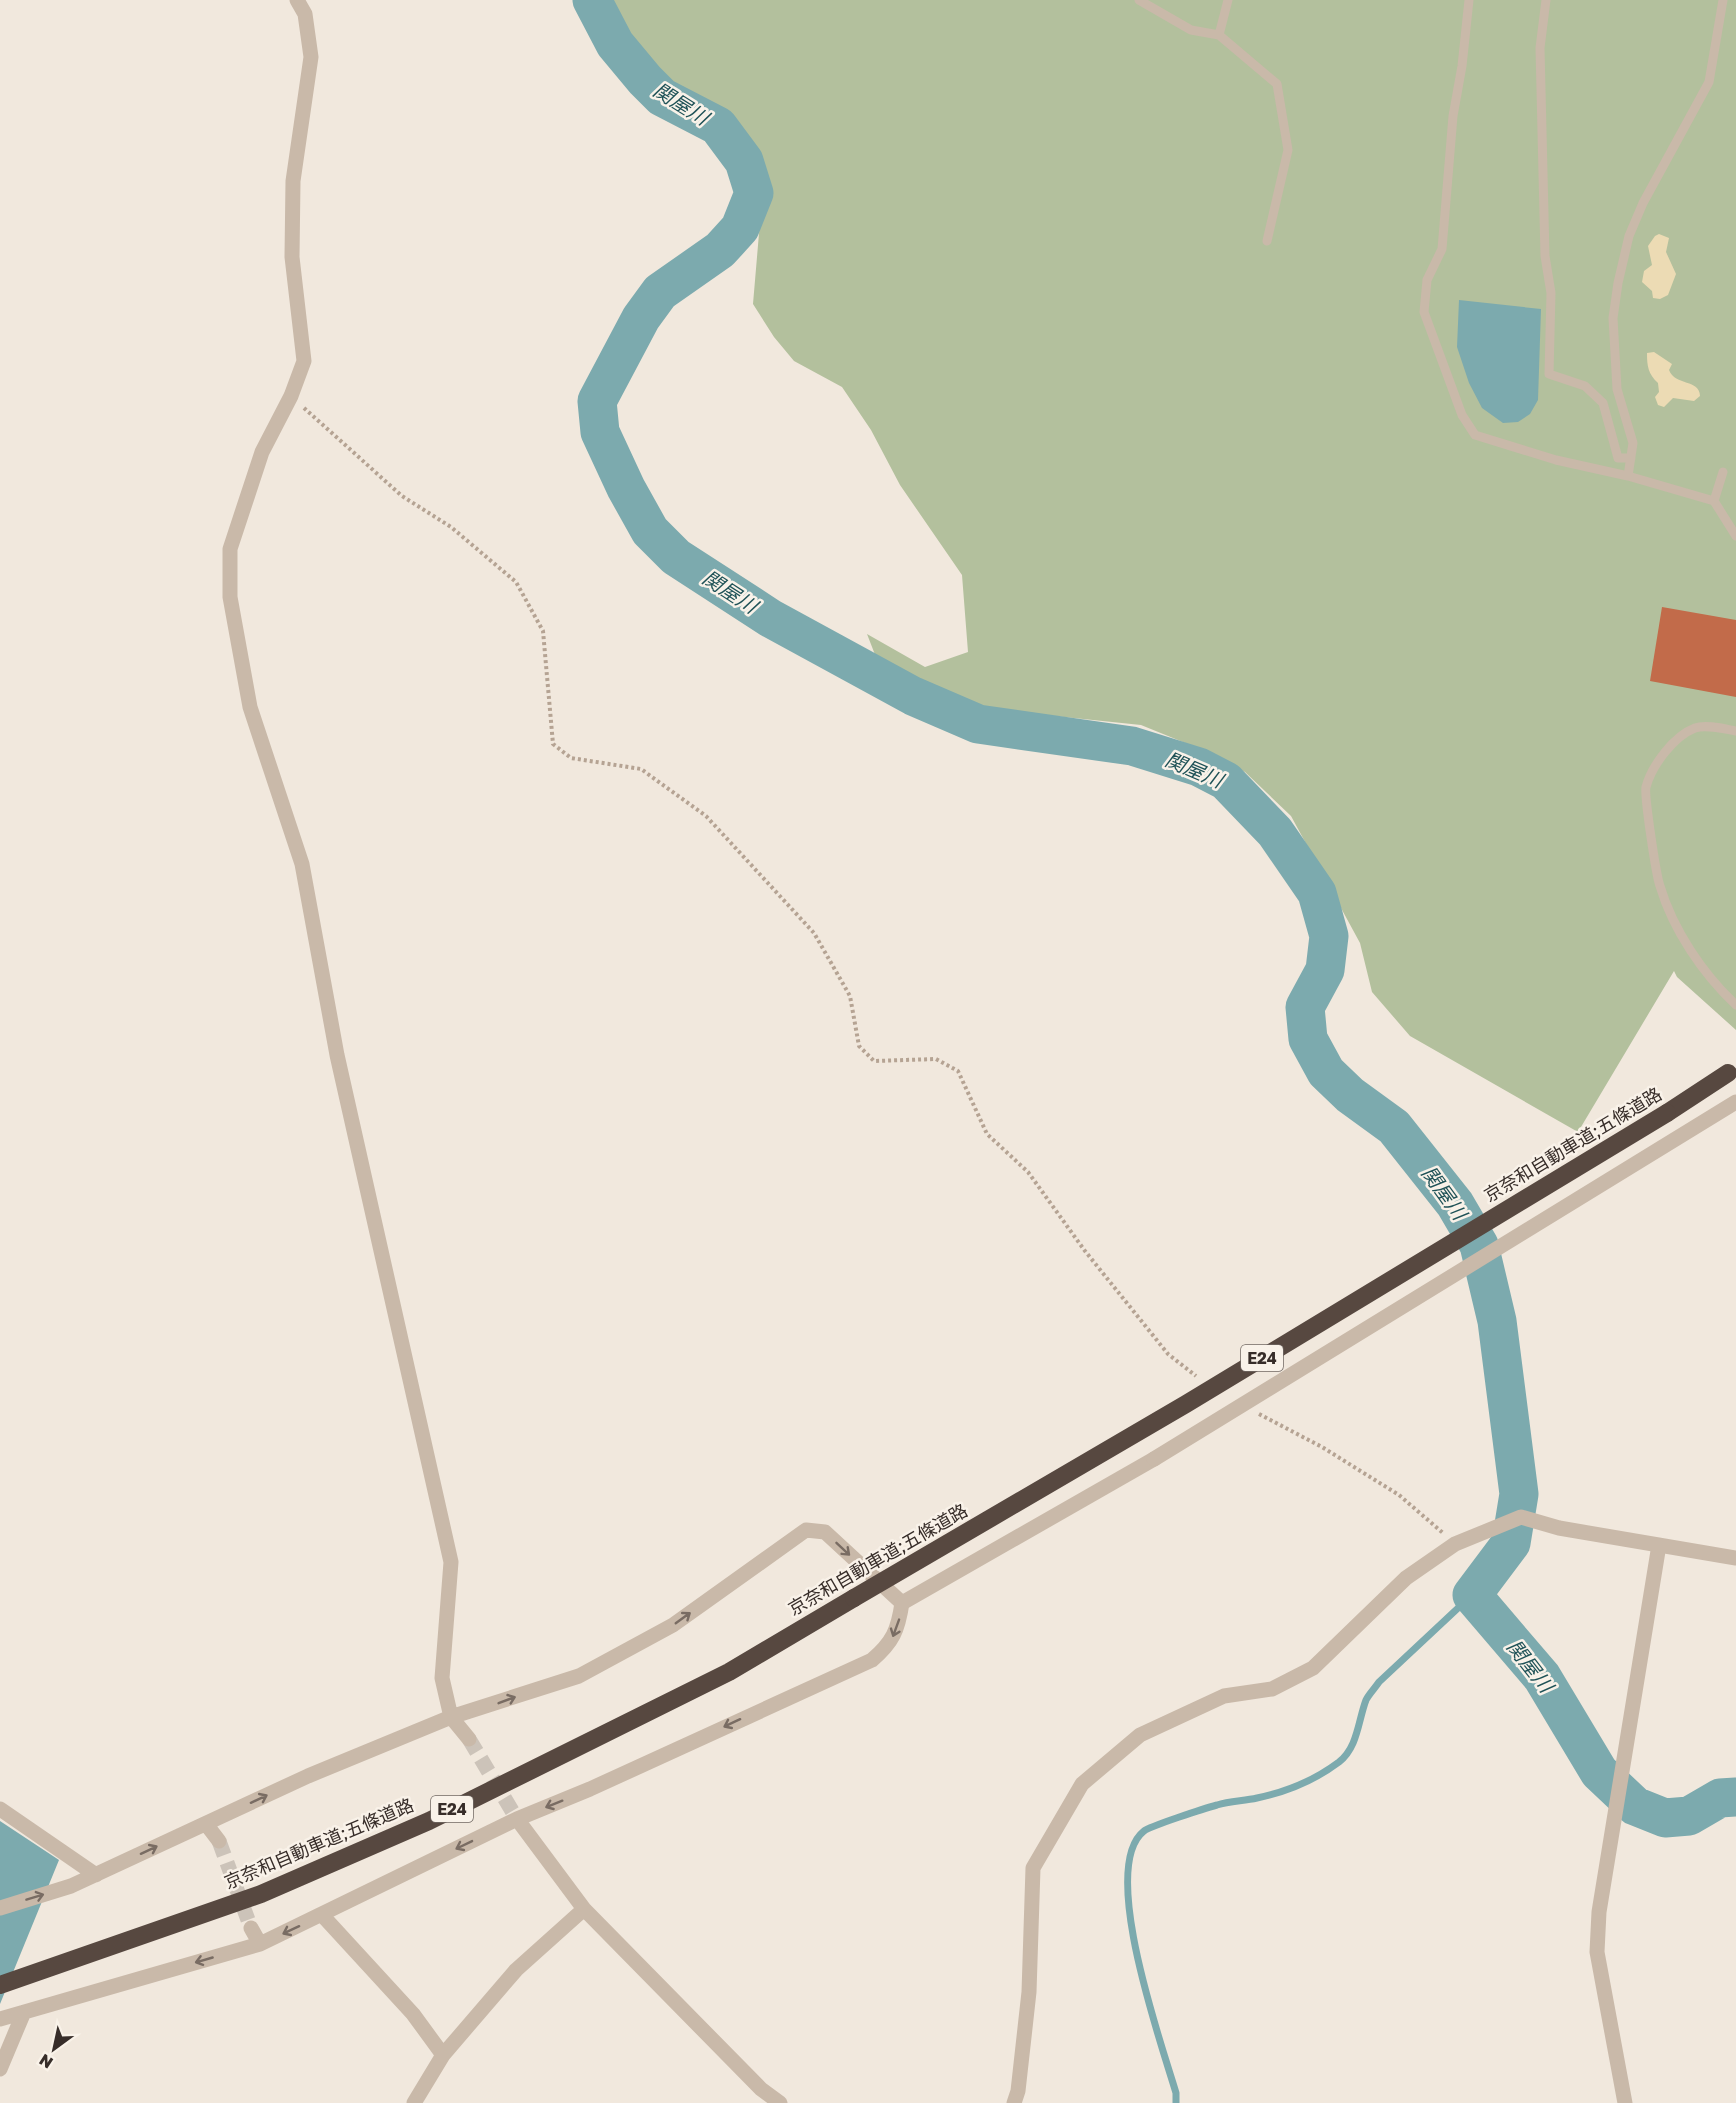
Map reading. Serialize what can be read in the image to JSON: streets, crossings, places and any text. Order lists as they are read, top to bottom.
{
  "streets": {
    "highway": ["京奈和自動車道;五條道路", "E24"]
  },
  "water": ["関屋川"],
  "north": "bottom left"
}
